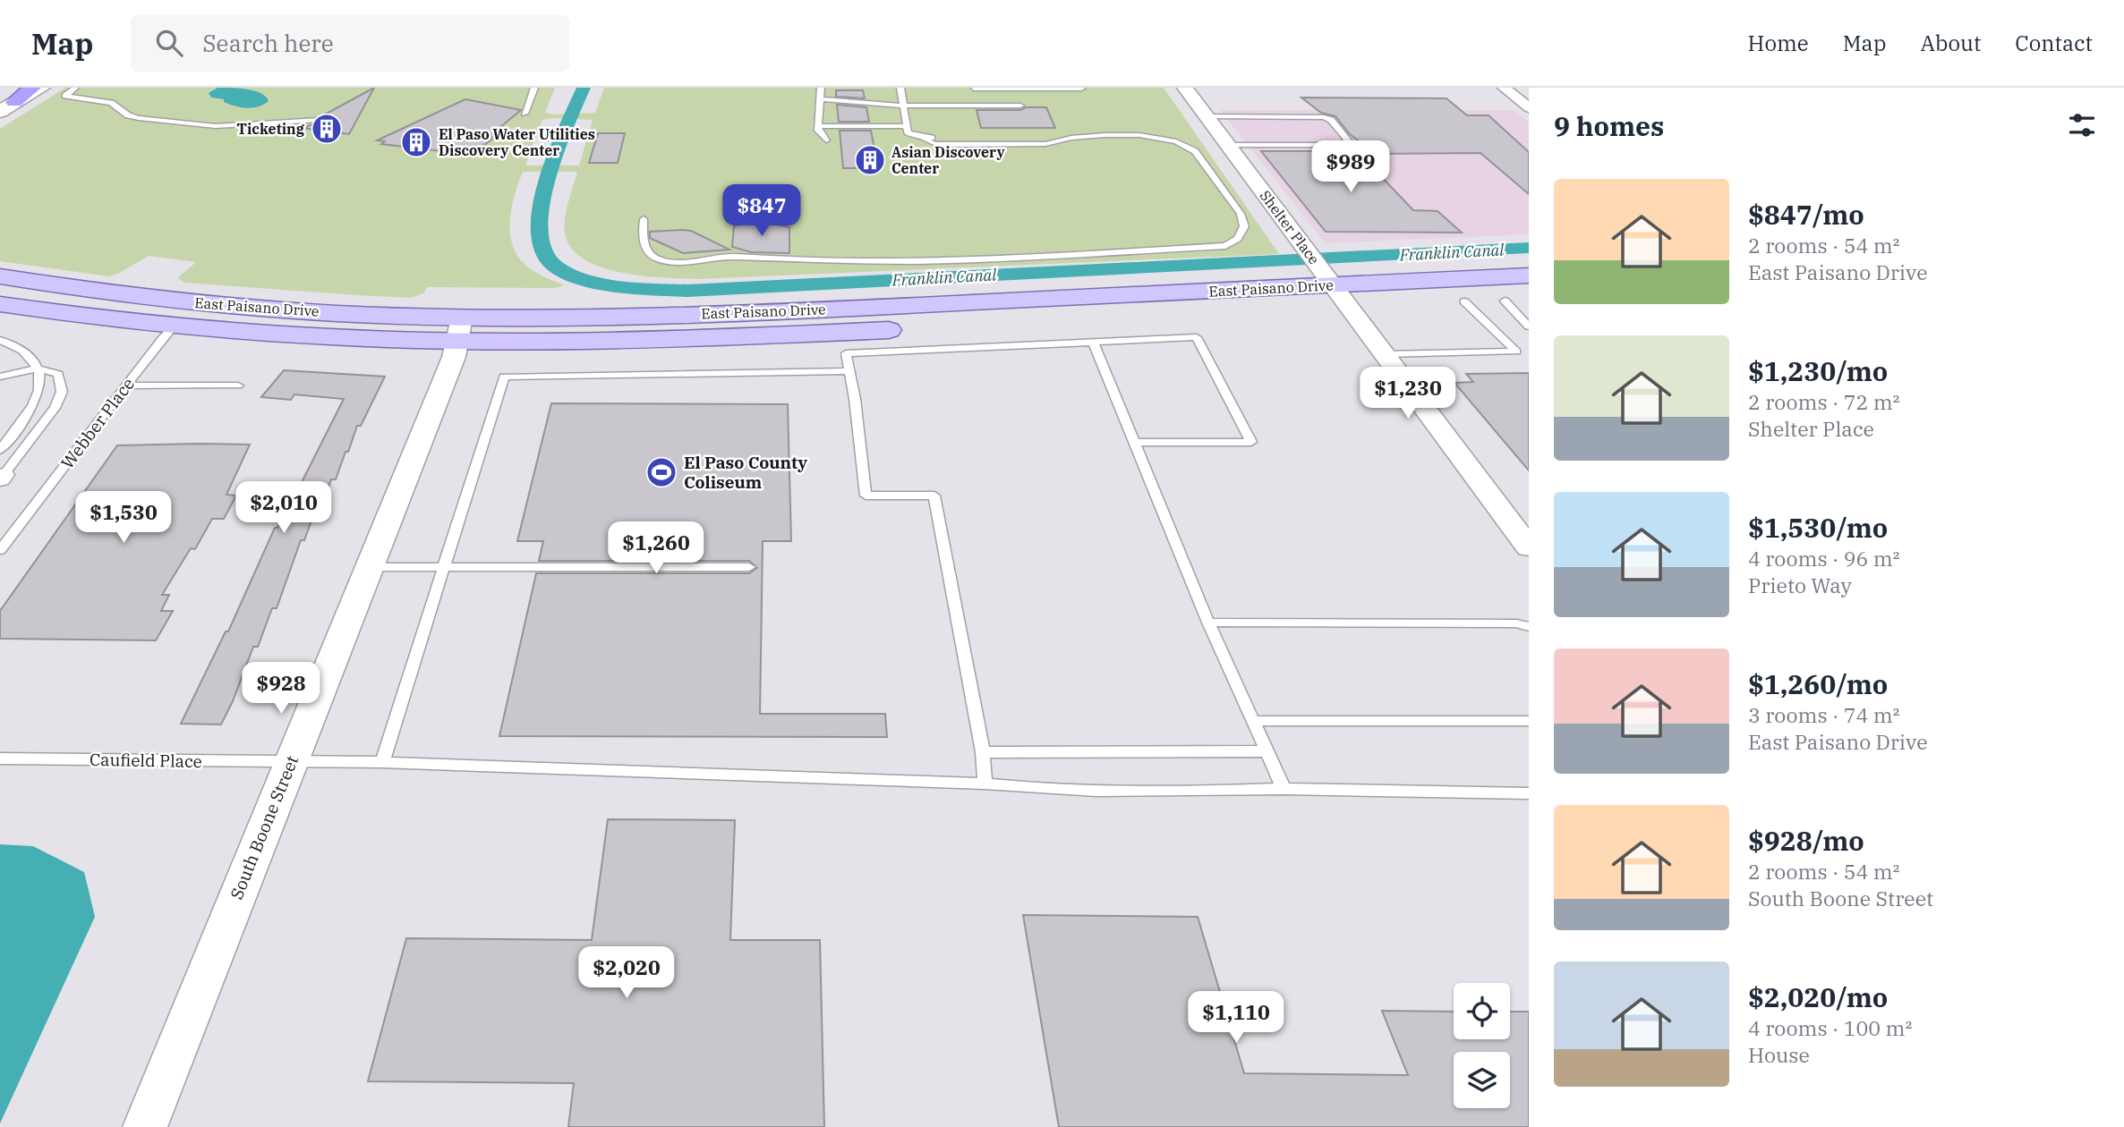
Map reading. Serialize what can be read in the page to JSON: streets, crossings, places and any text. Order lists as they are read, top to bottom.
{
  "streets": {
    "main road": ["East Paisano Drive"],
    "street": ["Shelter Place", "South Boone Street"],
    "lane": ["Webber Place", "Caufield Place"]
  },
  "crossings": [
    ["Shelter Place", "East Paisano Drive"],
    ["East Paisano Drive", "Webber Place"],
    ["East Paisano Drive", "South Boone Street"],
    ["Caufield Place", "South Boone Street"]
  ],
  "water": ["Franklin Canal"],
  "places": {
    "building": ["Ticketing", "El Paso Water Utilities Discovery Center", "Asian Discovery Center"],
    "sports": ["El Paso County Coliseum"]
  },
  "page": {
    "header": "Map",
    "search": "Search here",
    "nav": [
      "Home",
      "Map",
      "About",
      "Contact"
    ],
    "heading": "9 homes",
    "price": [
      "$989",
      "$847",
      "$1,230",
      "$2,010",
      "$1,530",
      "$1,260",
      "$928",
      "$2,020",
      "$1,110"
    ],
    "list": [
      {
        "name": "$847/mo",
        "note": "2 rooms · 54 m² · East Paisano Drive"
      },
      {
        "name": "$1,230/mo",
        "note": "2 rooms · 72 m² · Shelter Place"
      },
      {
        "name": "$1,530/mo",
        "note": "4 rooms · 96 m² · Prieto Way"
      },
      {
        "name": "$1,260/mo",
        "note": "3 rooms · 74 m² · East Paisano Drive"
      },
      {
        "name": "$928/mo",
        "note": "2 rooms · 54 m² · South Boone Street"
      },
      {
        "name": "$2,020/mo",
        "note": "4 rooms · 100 m² · House"
      }
    ]
  }
}
